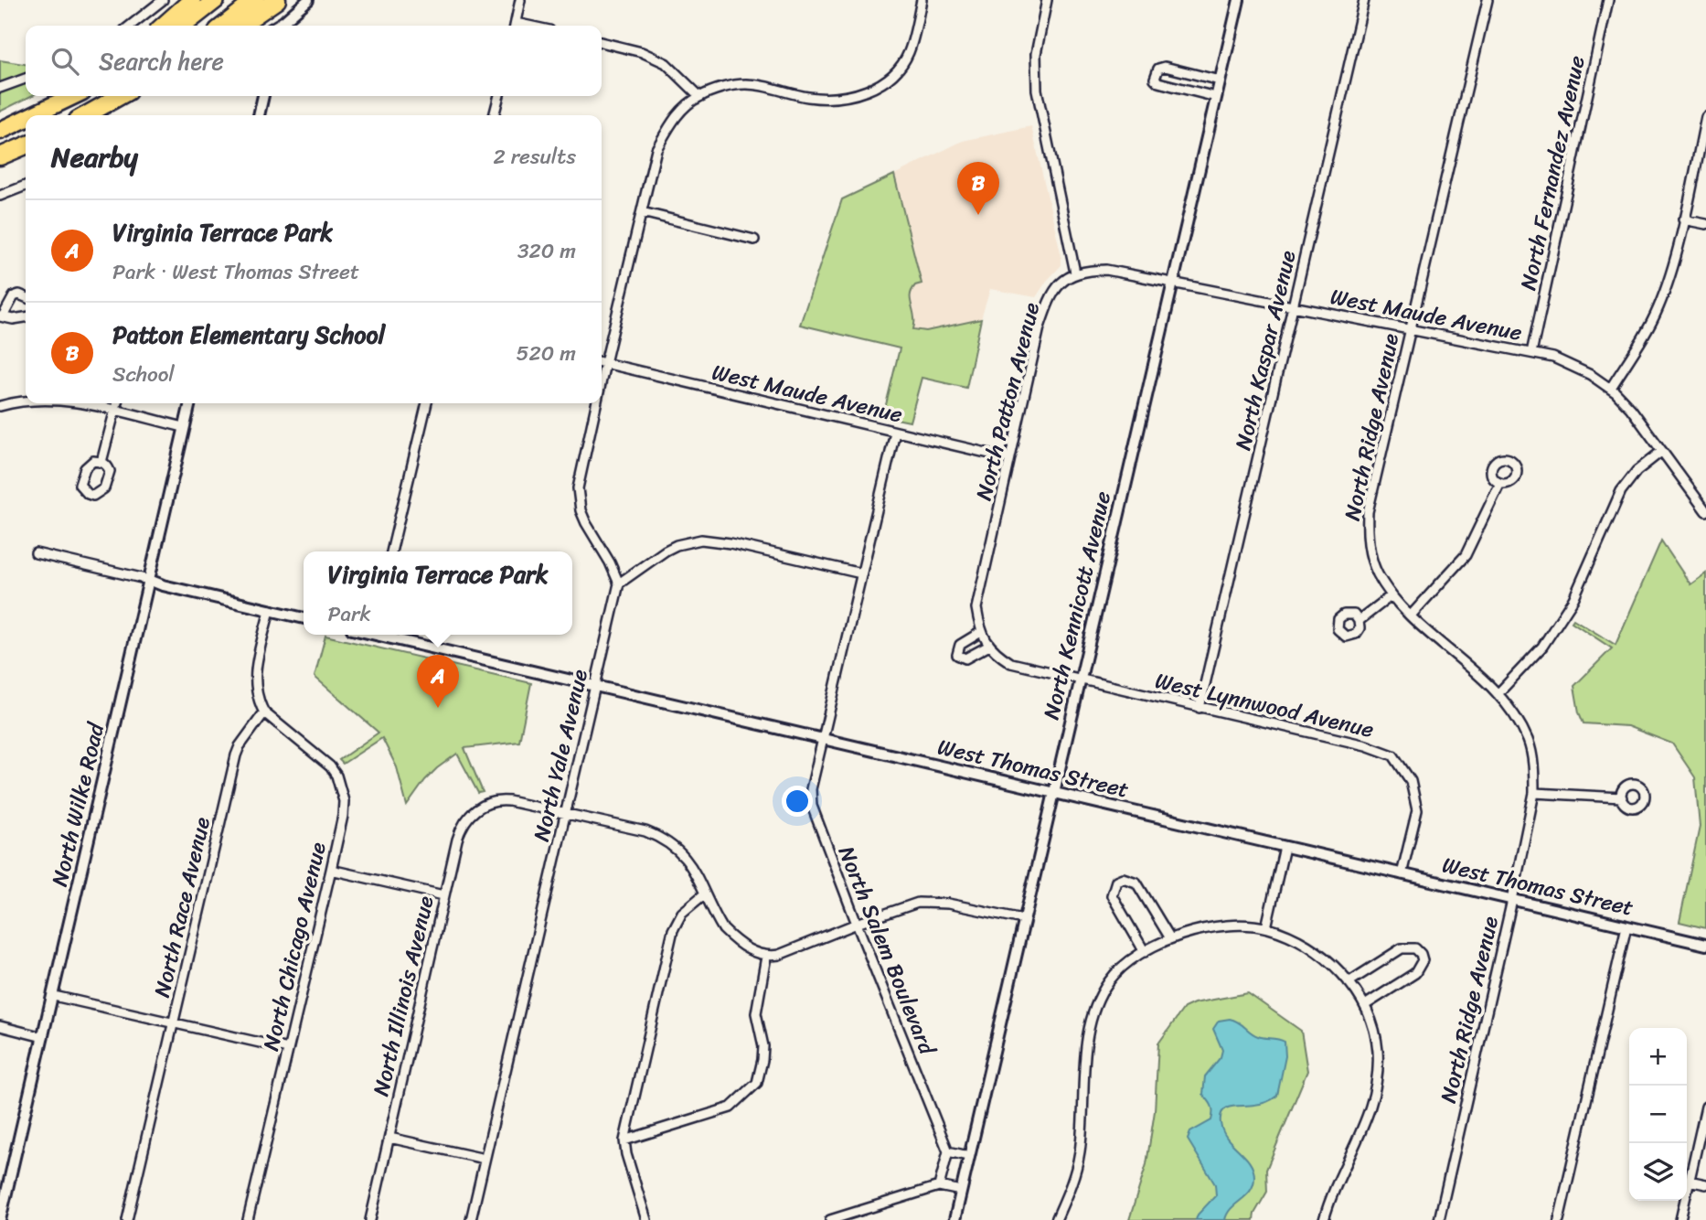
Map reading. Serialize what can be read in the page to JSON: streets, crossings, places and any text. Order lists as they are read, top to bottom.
{
  "streets": {
    "street": [
      "North Fernandez Avenue",
      "West Maude Avenue",
      "North Kaspar Avenue",
      "North Patton Avenue",
      "North Ridge Avenue",
      "North Kennicott Avenue",
      "West Lynnwood Avenue",
      "North Yale Avenue",
      "West Thomas Street",
      "North Wilke Road",
      "North Race Avenue",
      "North Chicago Avenue",
      "North Salem Boulevard",
      "North Illinois Avenue"
    ]
  },
  "crossings": [
    ["North Fernandez Avenue", "West Maude Avenue"],
    ["West Maude Avenue", "North Kaspar Avenue"],
    ["West Maude Avenue", "North Patton Avenue"],
    ["West Maude Avenue", "North Ridge Avenue"],
    ["West Maude Avenue", "North Kennicott Avenue"],
    ["West Maude Avenue", "North Salem Boulevard"],
    ["North Kaspar Avenue", "West Lynnwood Avenue"],
    ["North Patton Avenue", "North Kennicott Avenue"],
    ["North Patton Avenue", "West Lynnwood Avenue"],
    ["North Ridge Avenue", "West Thomas Street"],
    ["North Kennicott Avenue", "West Lynnwood Avenue"],
    ["North Kennicott Avenue", "West Thomas Street"],
    ["West Lynnwood Avenue", "West Thomas Street"],
    ["North Yale Avenue", "West Thomas Street"],
    ["North Yale Avenue", "North Illinois Avenue"],
    ["West Thomas Street", "North Salem Boulevard"],
    ["North Race Avenue", "North Chicago Avenue"]
  ],
  "page": {
    "search": "Search here",
    "heading": ["Nearby", "2 results"],
    "pins": ["B", "A"],
    "list": [
      {
        "mark": "A",
        "name": "Virginia Terrace Park",
        "note": "Park · West Thomas Street",
        "value": "320 m"
      },
      {
        "mark": "B",
        "name": "Patton Elementary School",
        "note": "School",
        "value": "520 m"
      }
    ],
    "popup": ["Virginia Terrace Park", "Park"],
    "map_buttons": ["+", "−"]
  }
}
